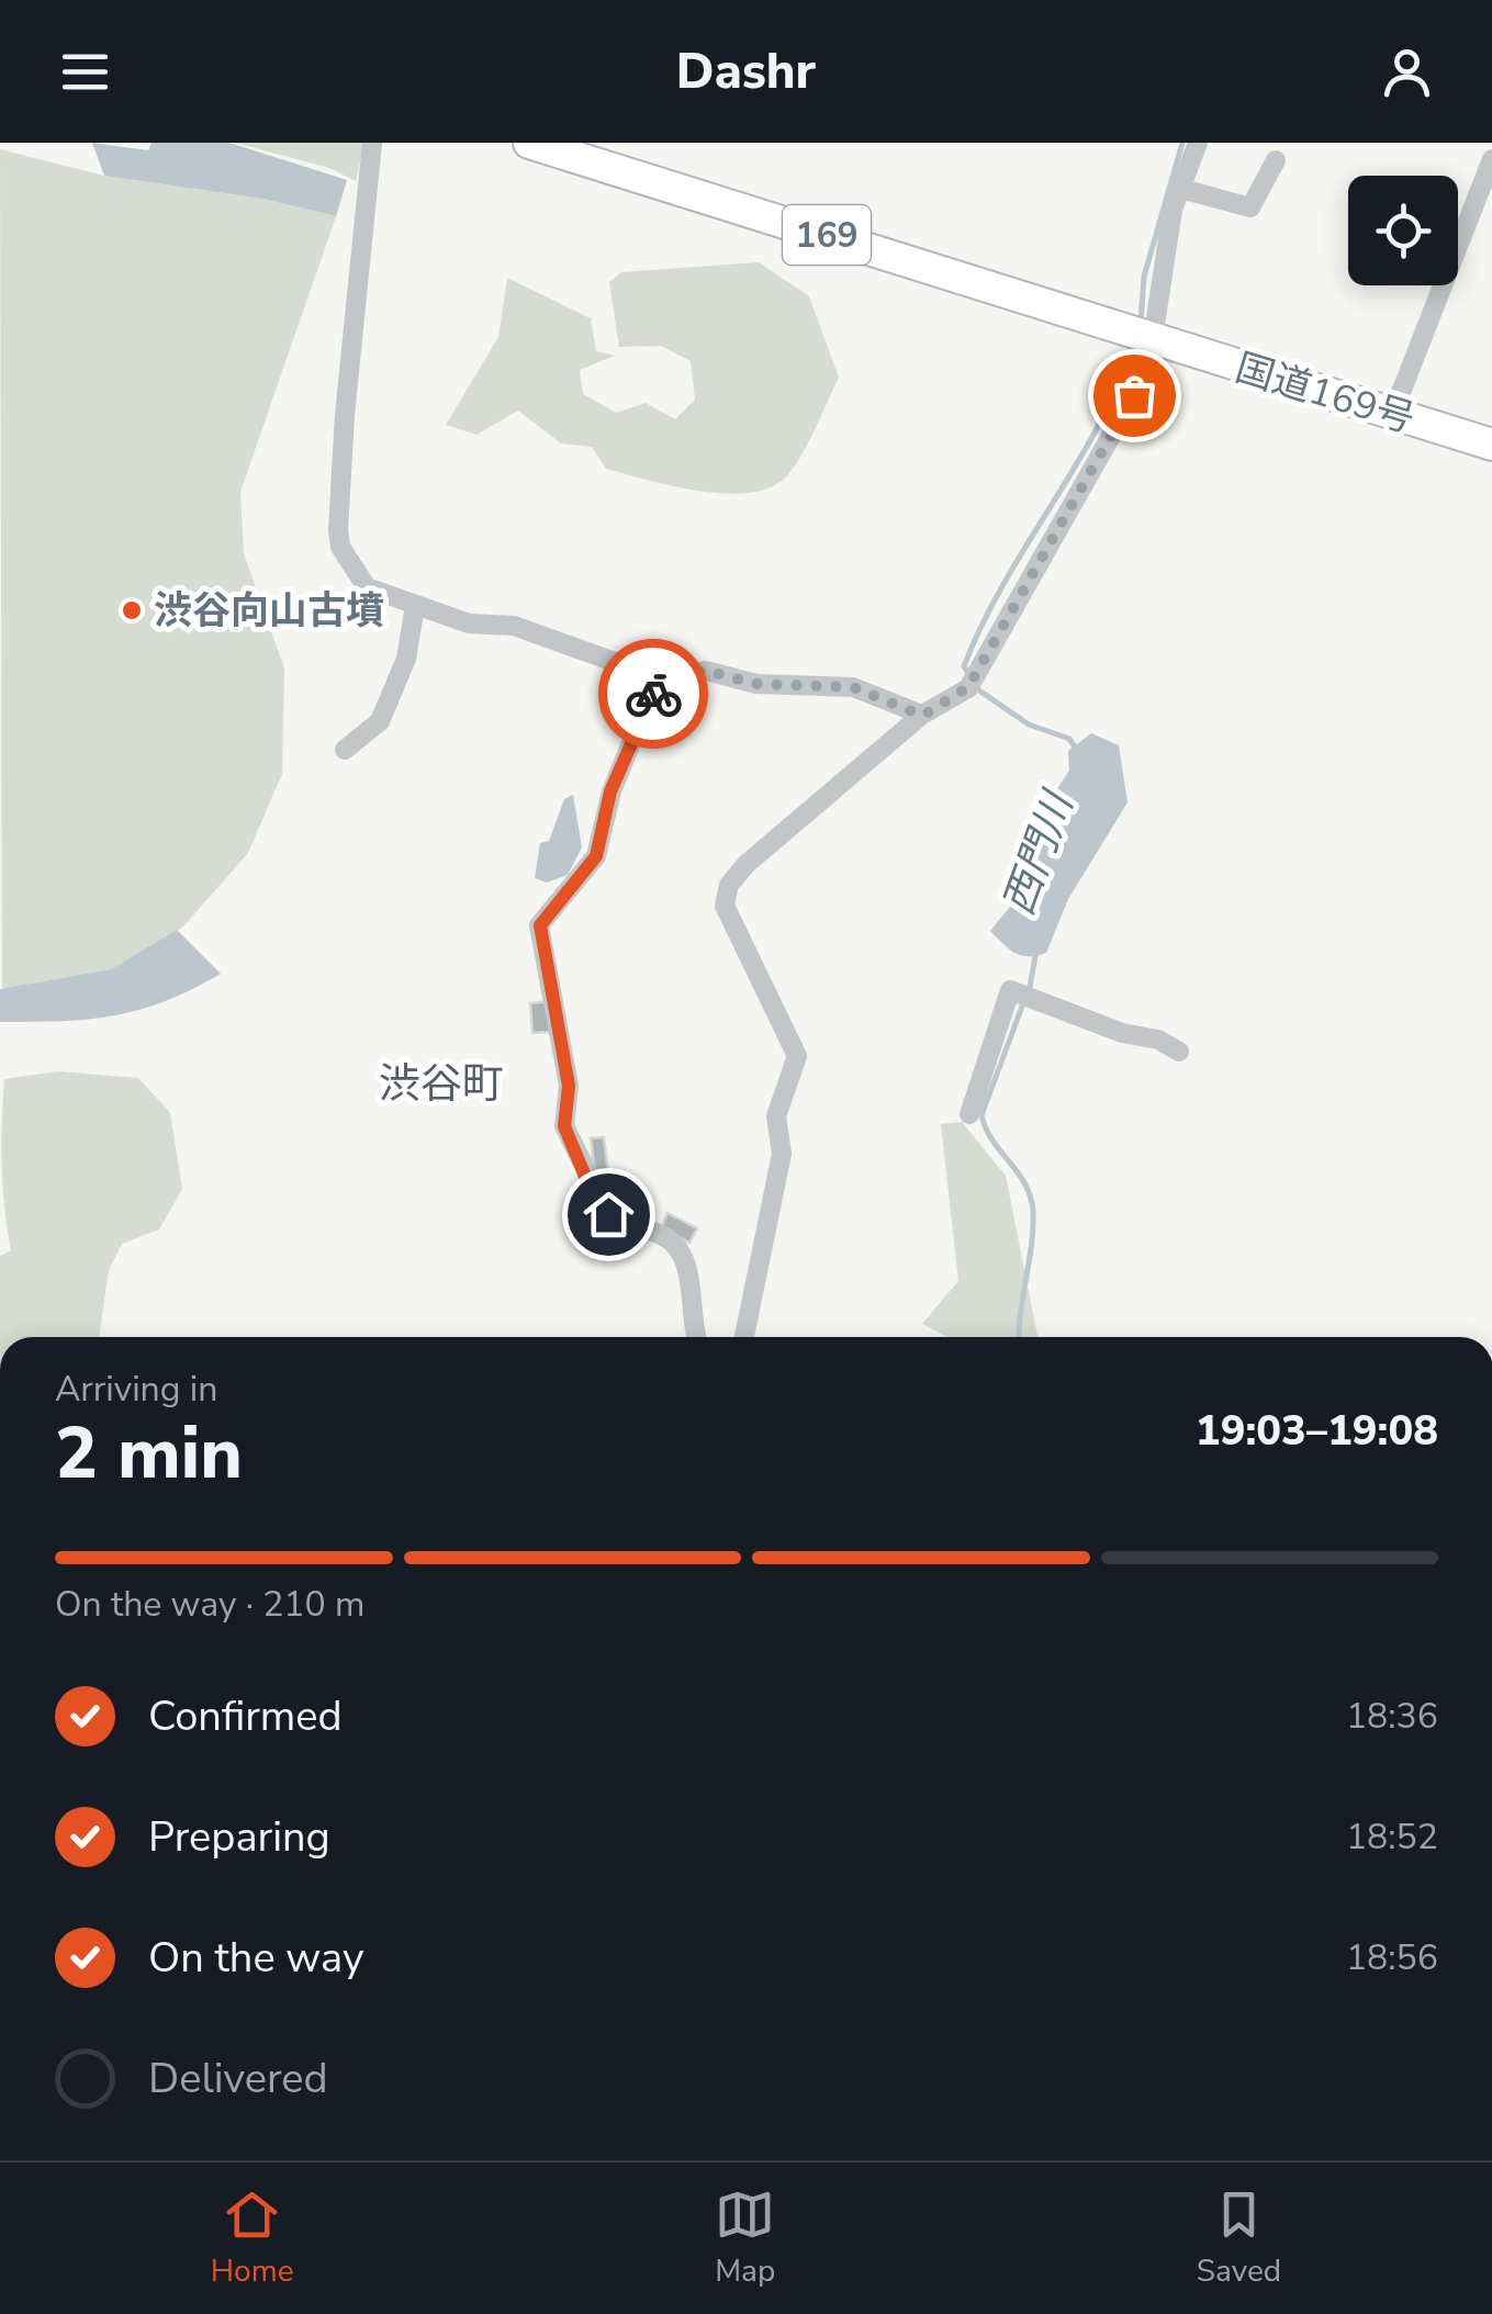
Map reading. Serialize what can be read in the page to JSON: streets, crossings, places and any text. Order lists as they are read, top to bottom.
{
  "streets": {
    "highway": ["169", "国道169号"]
  },
  "districts": ["渋谷町"],
  "water": ["西門川"],
  "places": ["渋谷向山古墳"],
  "page": {
    "header": "Dashr",
    "heading": ["2 min", "Arriving in", "19:03–19:08"],
    "bar": "On the way · 210 m",
    "list": [
      ["Confirmed", "18:36"],
      ["Preparing", "18:52"],
      ["On the way", "18:56"],
      "Delivered"
    ],
    "tabs": ["Home", "Map", "Saved"]
  }
}
